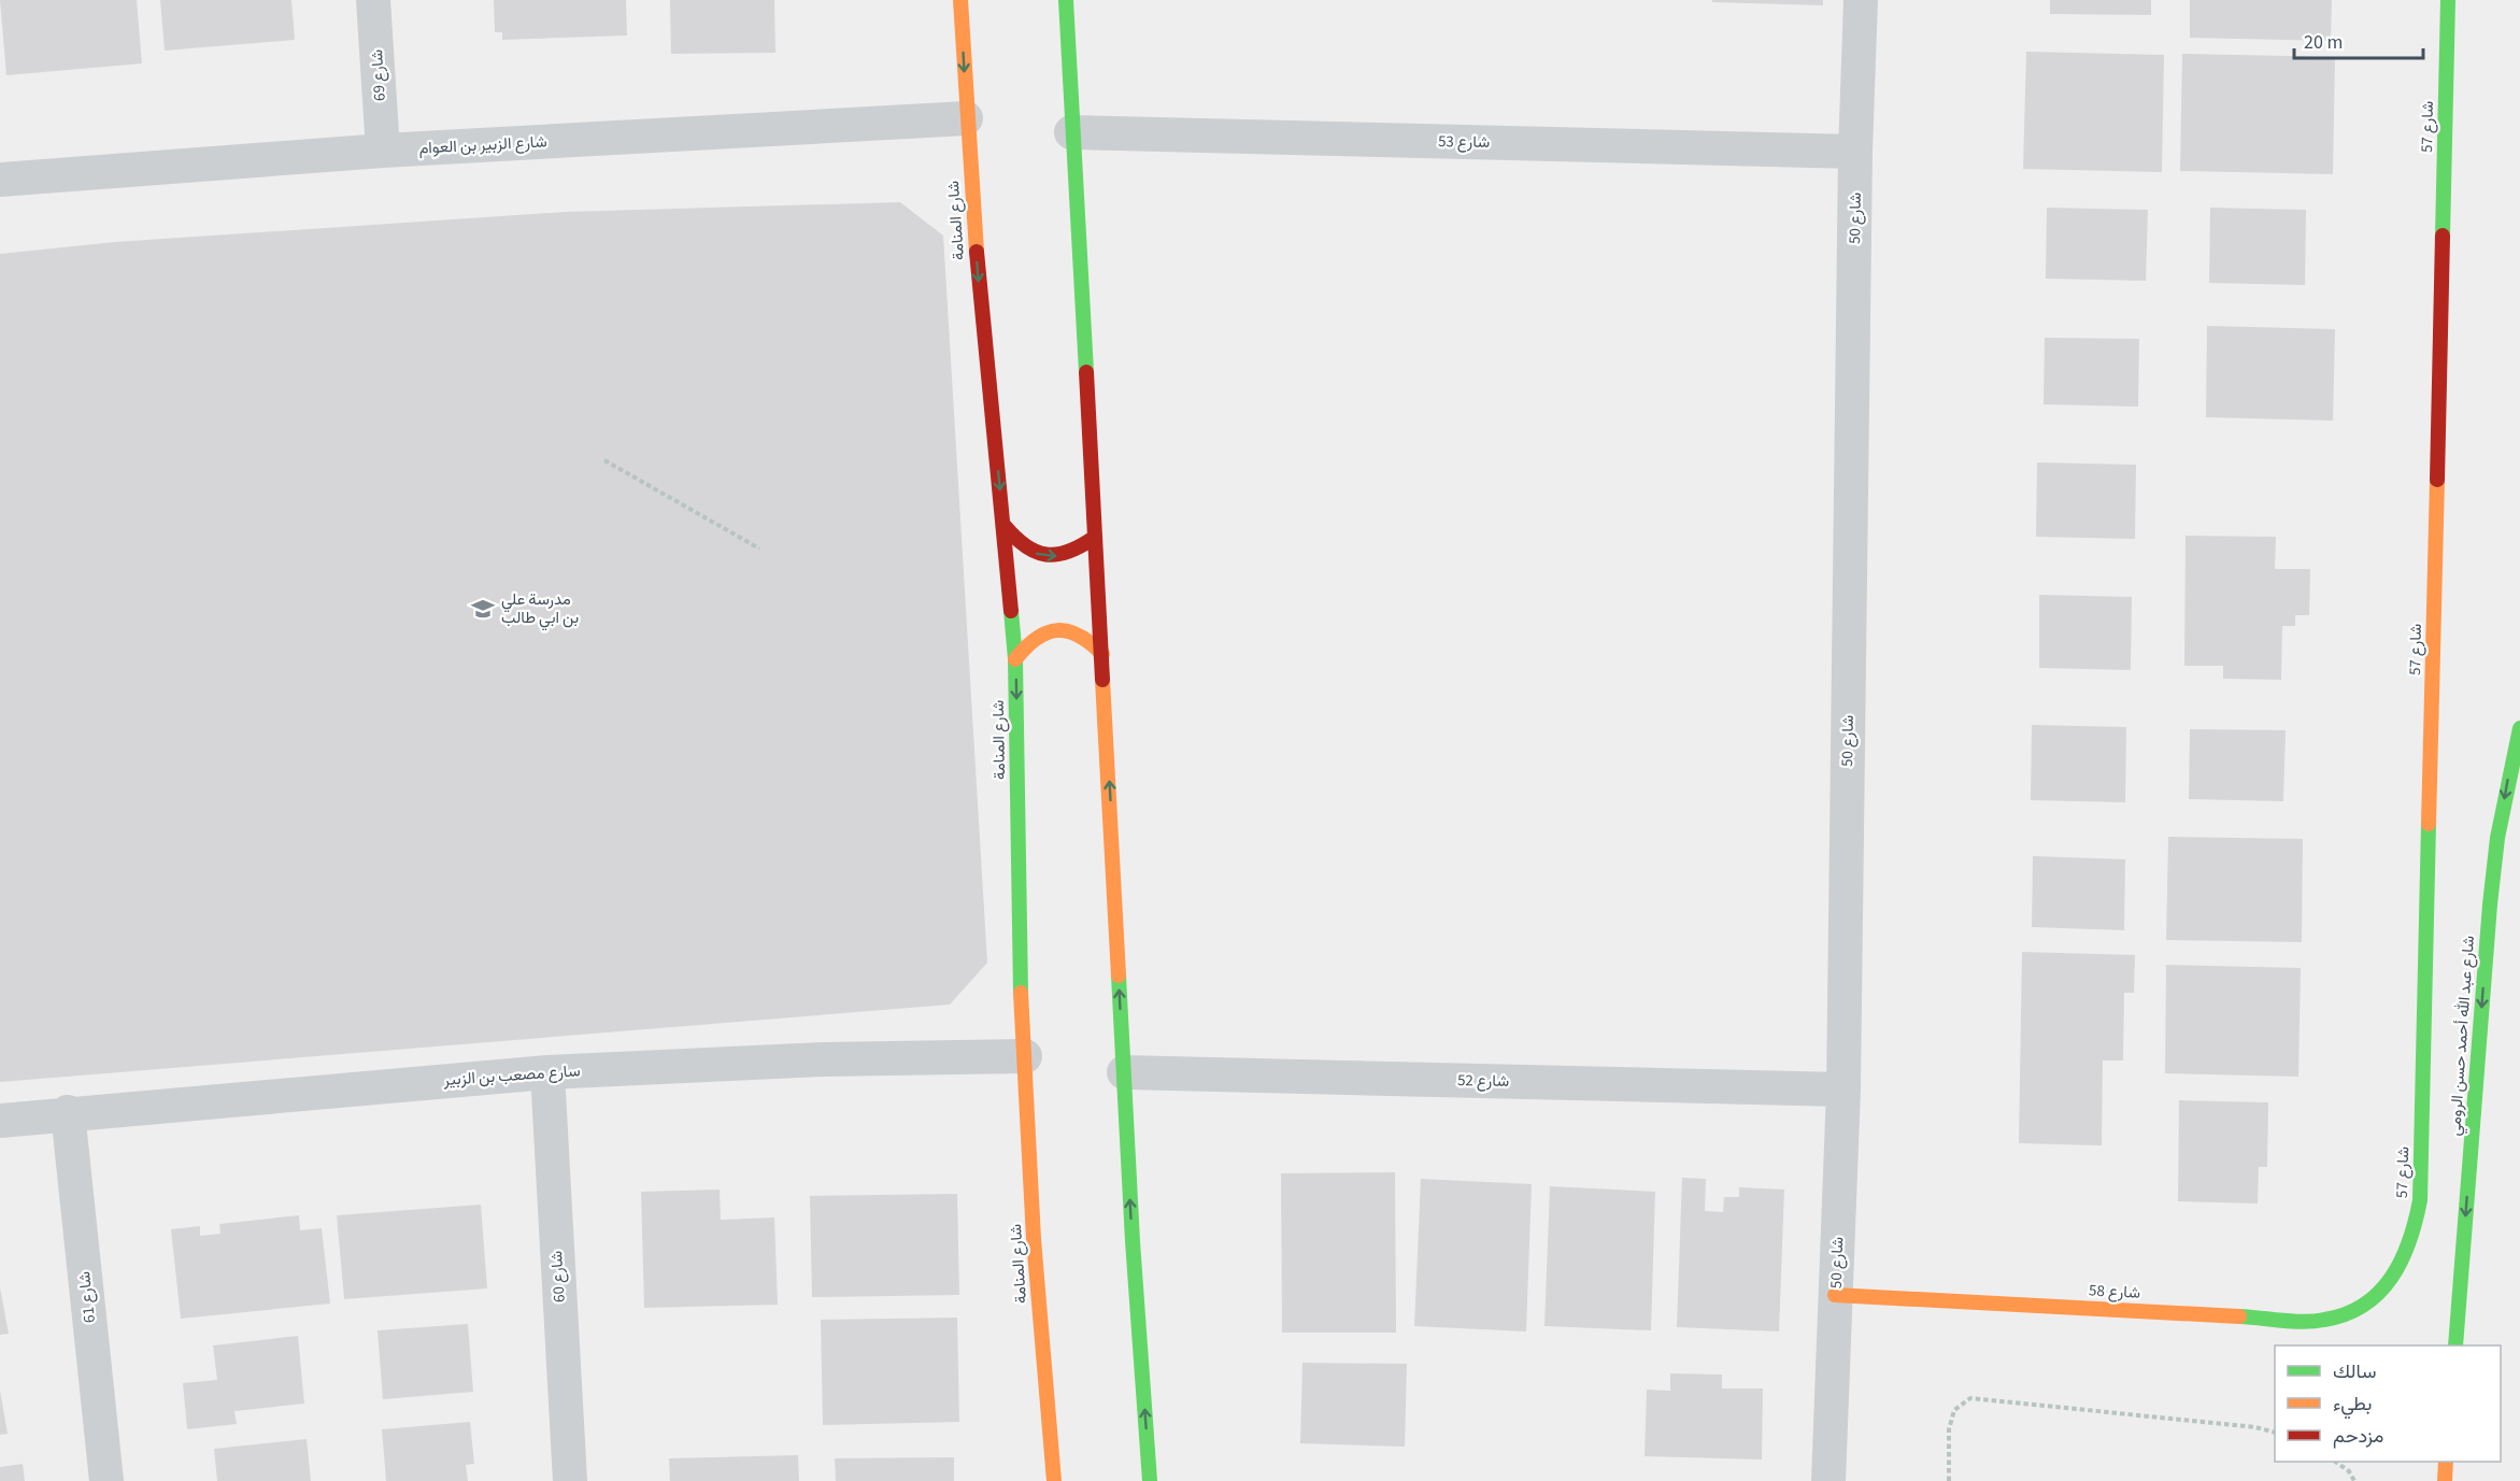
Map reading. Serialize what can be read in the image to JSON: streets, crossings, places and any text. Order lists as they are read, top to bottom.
{
  "streets": {
    "street": [
      "شارع 69",
      "شارع 57",
      "شارع 53",
      "شارع الزبير بن العوام",
      "شارع 50",
      "شارع المنامة",
      "شارع عبد الله أحمد حسن الرومي",
      "سارع مصعب بن الزبير",
      "شارع 52",
      "شارع 60",
      "شارع 58",
      "شارع 61"
    ]
  },
  "crossings": [
    ["شارع 69", "شارع الزبير بن العوام"],
    ["شارع 57", "شارع 58"],
    ["شارع 53", "شارع 50"],
    ["شارع الزبير بن العوام", "شارع المنامة"],
    ["شارع 50", "شارع 52"],
    ["شارع 50", "شارع 58"],
    ["شارع المنامة", "سارع مصعب بن الزبير"],
    ["سارع مصعب بن الزبير", "شارع 60"],
    ["سارع مصعب بن الزبير", "شارع 61"]
  ],
  "one_way": ["شارع عبد الله أحمد حسن الرومي"],
  "places": {
    "school or university": ["مدرسة علي بن ابي طالب"]
  },
  "legend": ["سالك", "بطيء", "مزدحم"],
  "scale_bar": "20 m"
}
